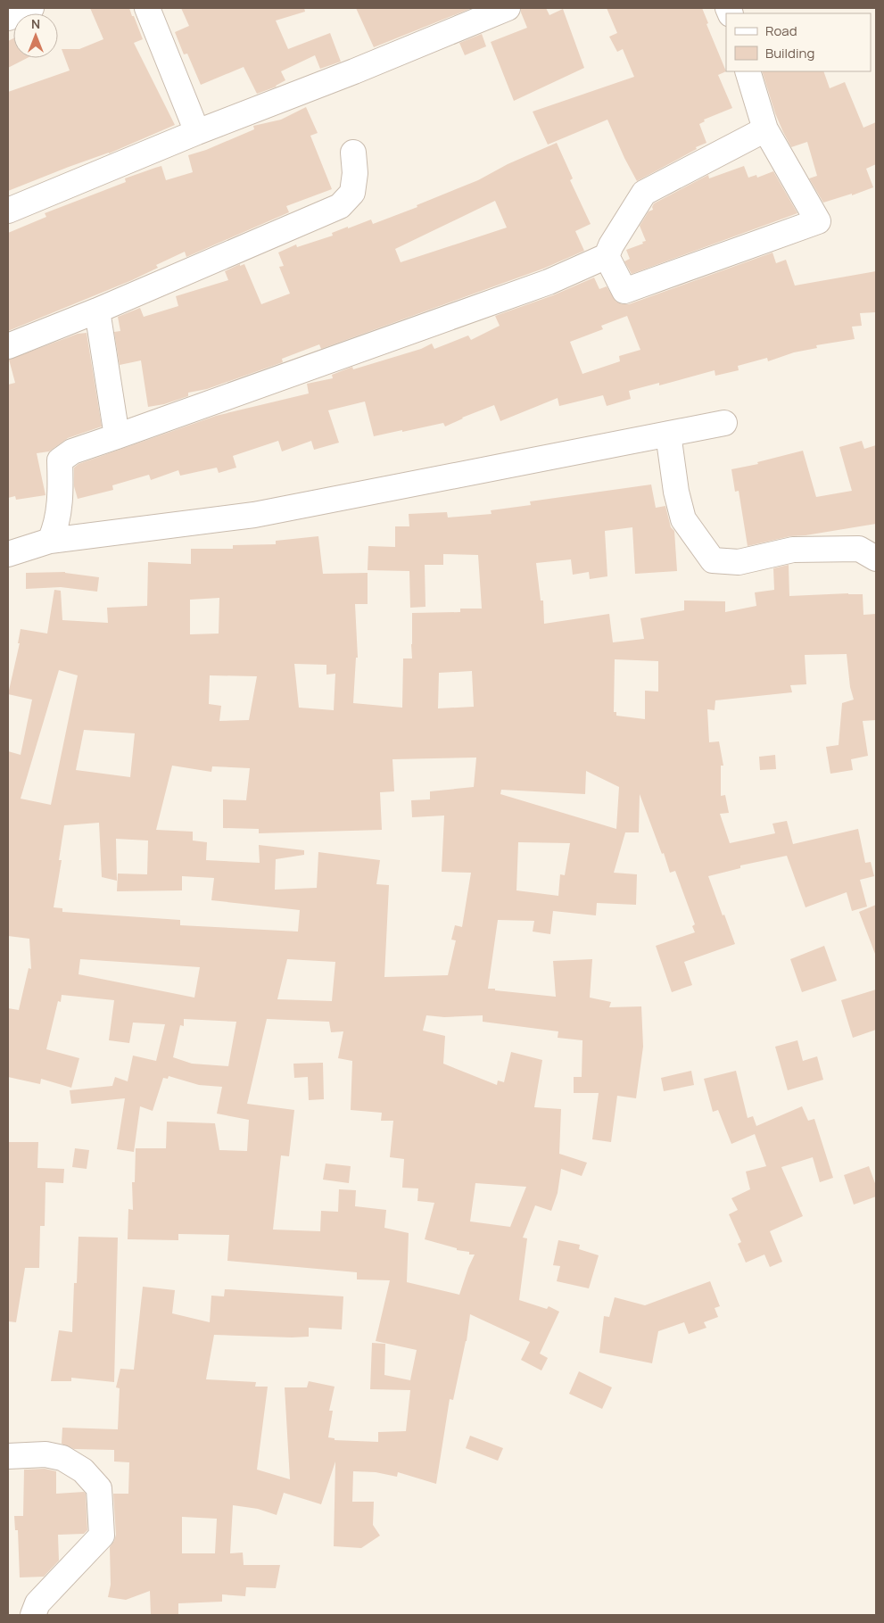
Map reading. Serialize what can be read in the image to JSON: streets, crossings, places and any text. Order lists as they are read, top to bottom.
{
  "legend": ["Road", "Building"],
  "north": "top"
}
